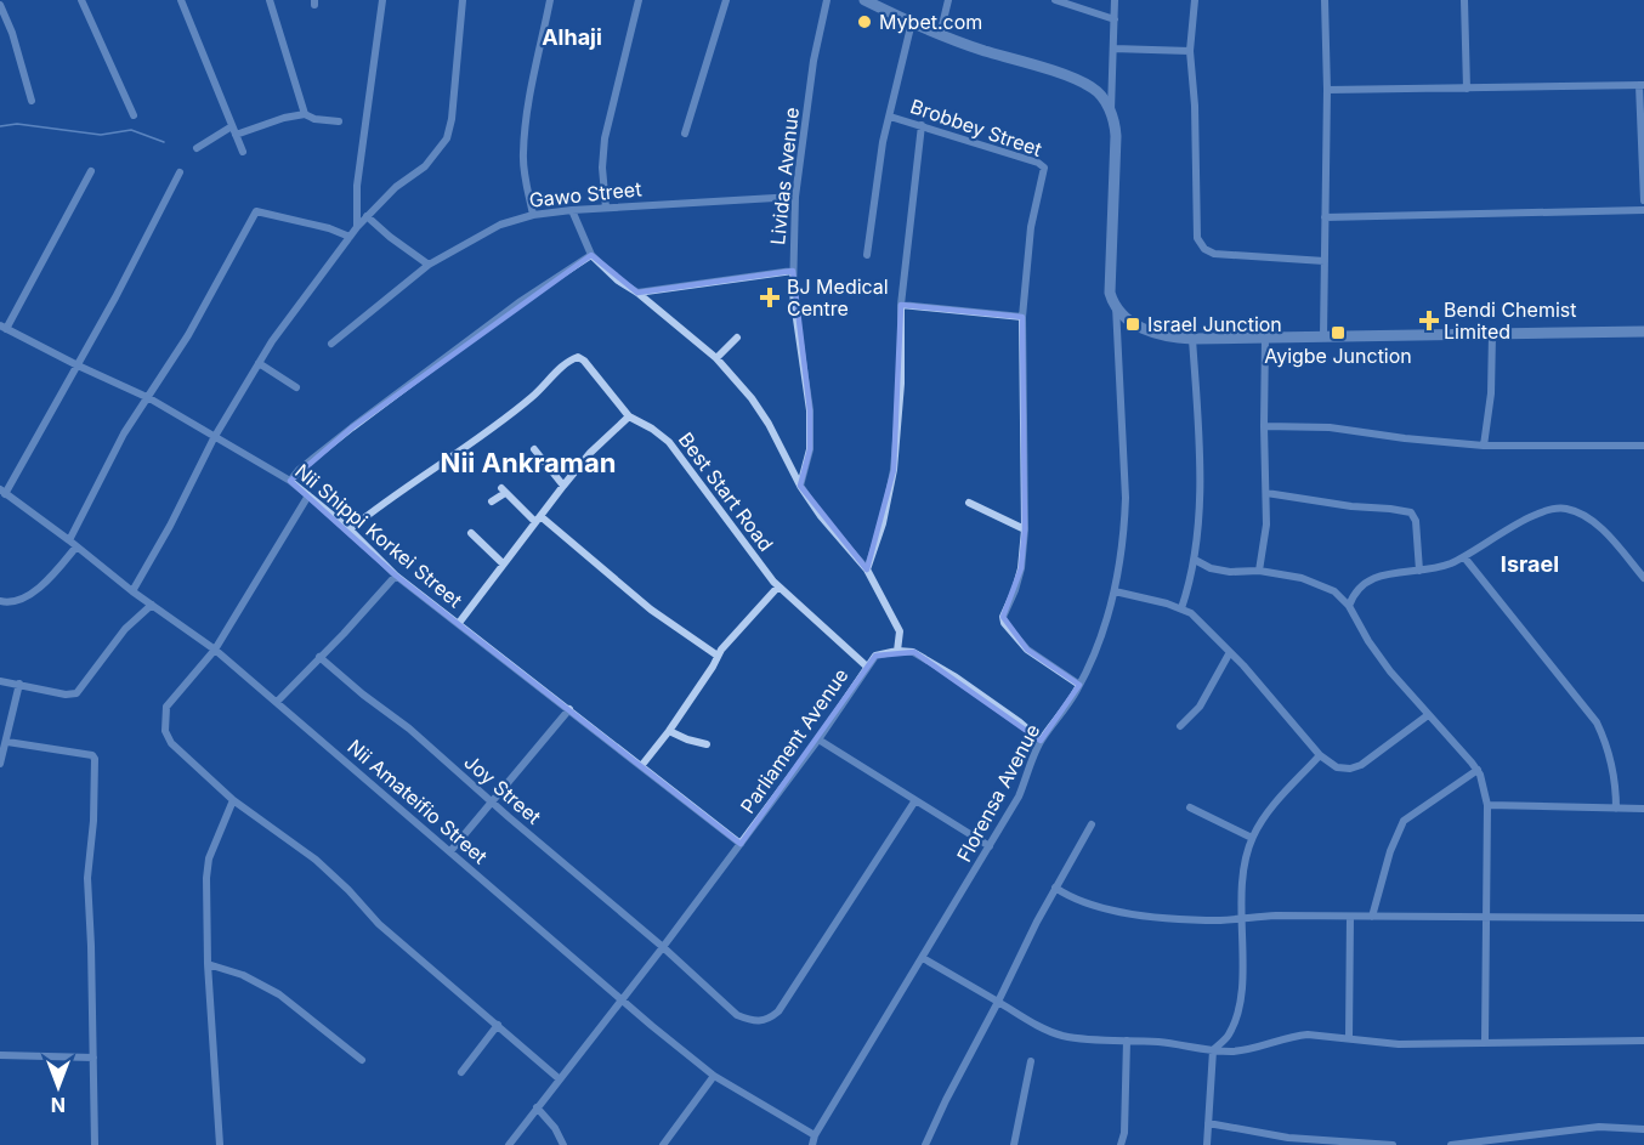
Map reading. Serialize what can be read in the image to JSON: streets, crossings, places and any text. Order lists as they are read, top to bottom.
{
  "streets": {
    "street": [
      "Brobbey Street",
      "Lividas Avenue",
      "Gawo Street",
      "Best Start Road",
      "Nii Shippi Korkei Street",
      "Parliament Avenue",
      "Joy Street",
      "Florensa Avenue",
      "Nii Amateifio Street"
    ]
  },
  "crossings": [
    ["Lividas Avenue", "Gawo Street"],
    ["Best Start Road", "Nii Shippi Korkei Street"],
    ["Best Start Road", "Parliament Avenue"],
    ["Nii Shippi Korkei Street", "Parliament Avenue"],
    ["Parliament Avenue", "Joy Street"],
    ["Parliament Avenue", "Nii Amateifio Street"],
    ["Florensa Avenue", "Nii Amateifio Street"]
  ],
  "districts": ["Alhaji", "Nii Ankraman", "Israel"],
  "places": {
    "other": ["Mybet.com"],
    "health": ["BJ Medical Centre", "Bendi Chemist Limited"],
    "transit": ["Israel Junction", "Ayigbe Junction"]
  },
  "north": "bottom"
}
